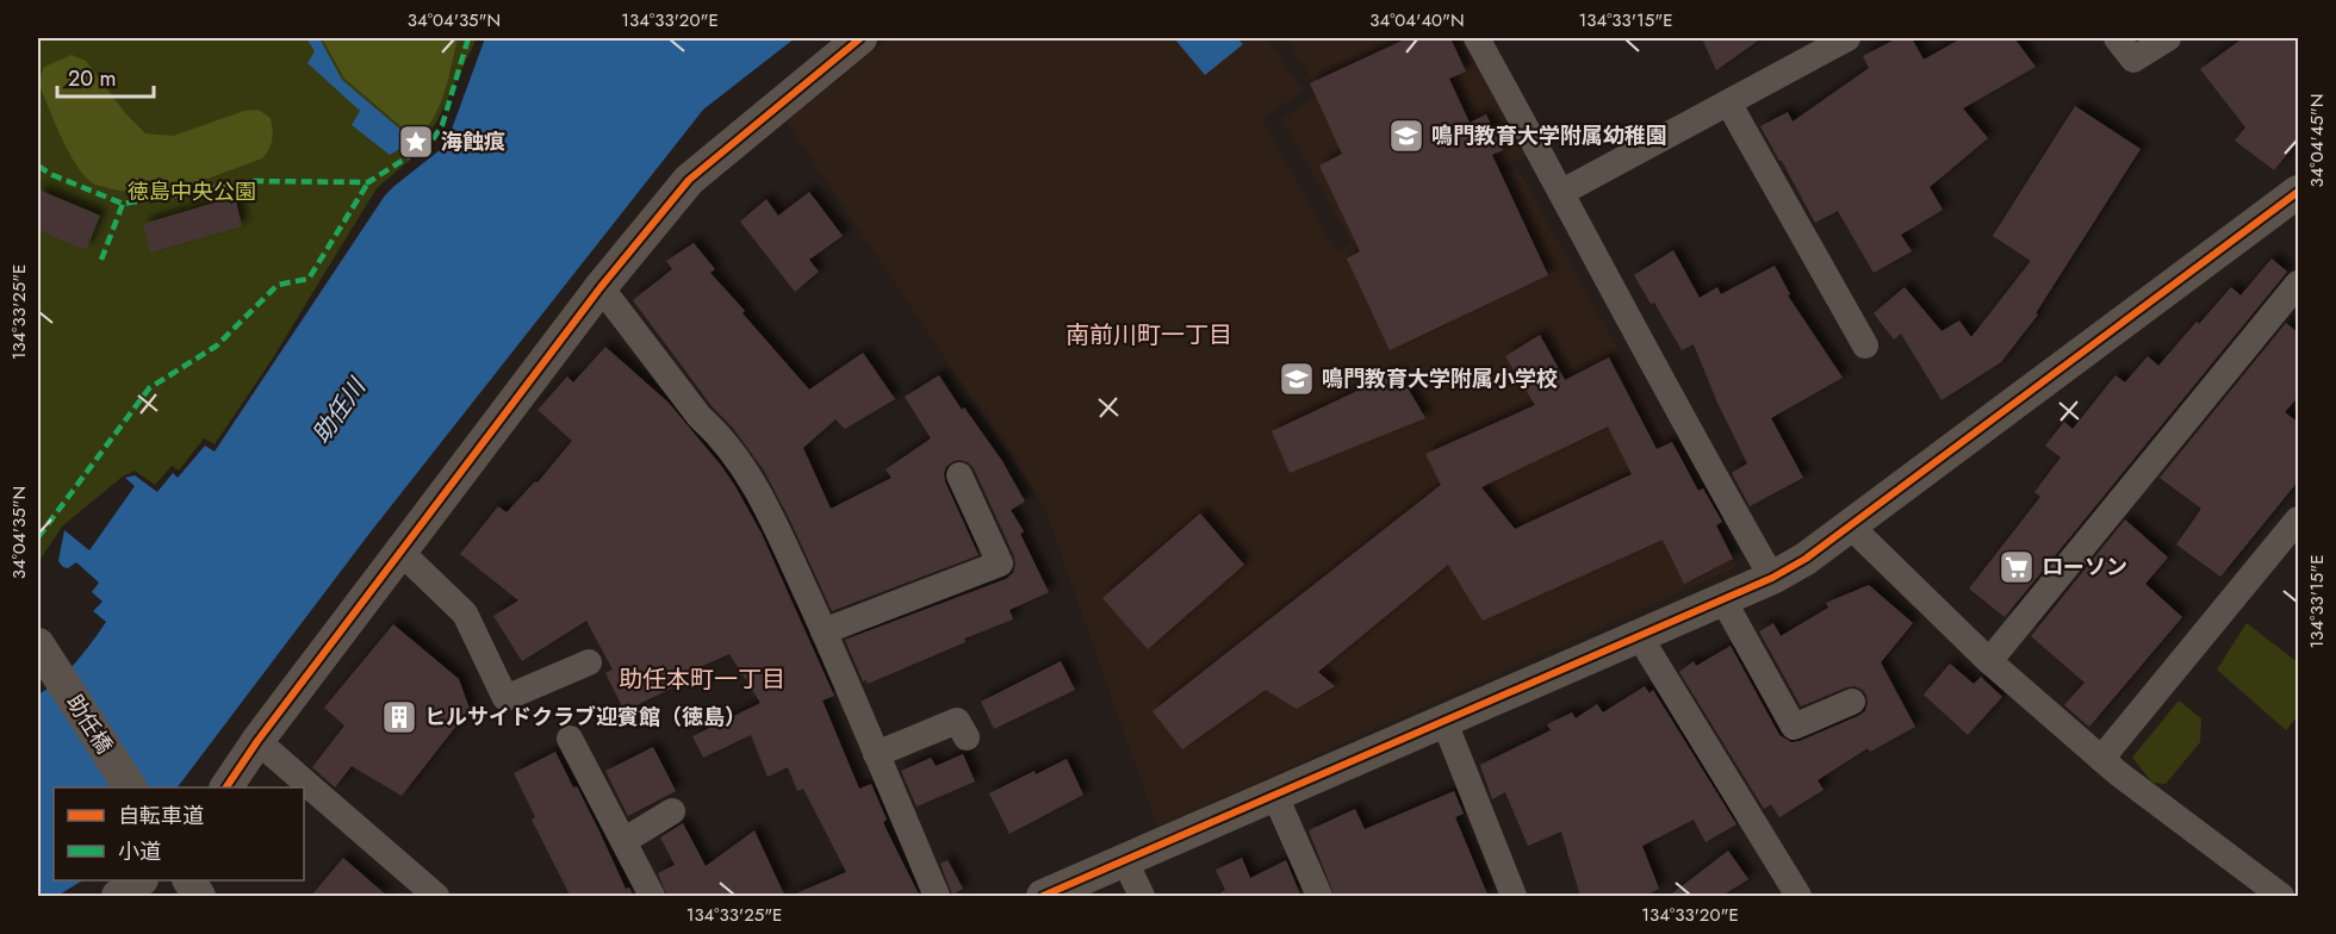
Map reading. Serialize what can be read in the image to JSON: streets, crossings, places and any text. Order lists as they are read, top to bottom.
{
  "streets": {
    "street": ["助任橋"]
  },
  "districts": ["南前川町一丁目", "助任本町一丁目"],
  "water": ["助任川"],
  "parks": ["徳島中央公園"],
  "places": {
    "school or university": ["鳴門教育大学附属幼稚園", "鳴門教育大学附属小学校"],
    "place": ["海蝕痕"],
    "supermarket": ["ローソン"],
    "building": ["ヒルサイドクラブ迎賓館（徳島）"]
  },
  "legend": ["自転車道", "小道"],
  "scale_bar": "20 m",
  "coordinates": [
    "34°04'35\"N",
    "134°33'20\"E",
    "34°04'40\"N",
    "134°33'15\"E",
    "34°04'45\"N",
    "134°33'25\"E"
  ]
}
